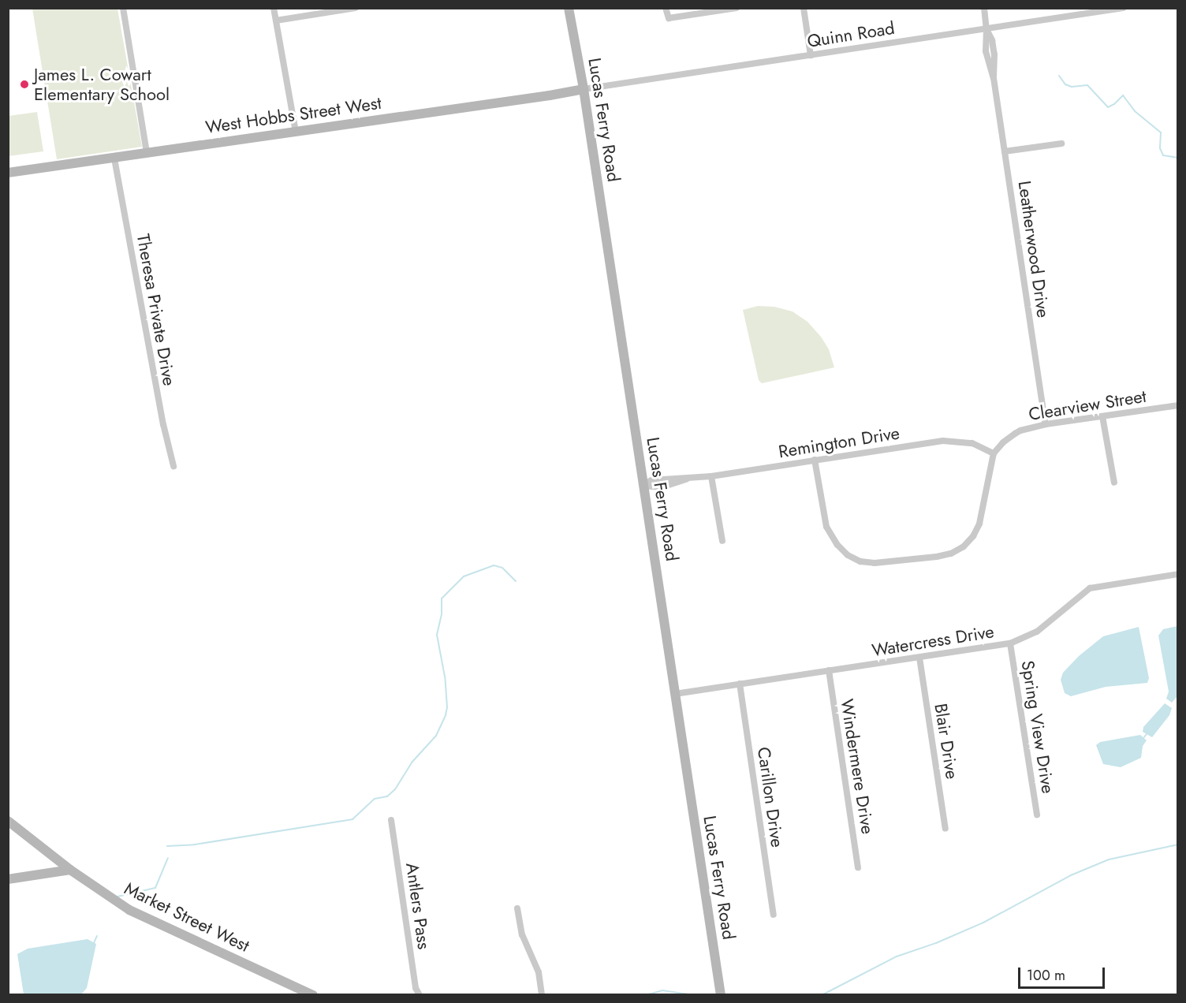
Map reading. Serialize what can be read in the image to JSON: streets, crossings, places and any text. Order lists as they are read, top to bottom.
{
  "streets": {
    "street": [
      "Quinn Road",
      "West Hobbs Street West",
      "Lucas Ferry Road",
      "Leatherwood Drive",
      "Theresa Private Drive",
      "Clearview Street",
      "Remington Drive",
      "Watercress Drive",
      "Spring View Drive",
      "Blair Drive",
      "Windermere Drive",
      "Carillon Drive",
      "Antlers Pass",
      "Market Street West"
    ]
  },
  "crossings": [
    ["Quinn Road", "West Hobbs Street West"],
    ["Quinn Road", "Lucas Ferry Road"],
    ["Quinn Road", "Leatherwood Drive"],
    ["West Hobbs Street West", "Lucas Ferry Road"],
    ["West Hobbs Street West", "Theresa Private Drive"],
    ["Lucas Ferry Road", "Remington Drive"],
    ["Lucas Ferry Road", "Watercress Drive"],
    ["Leatherwood Drive", "Clearview Street"],
    ["Clearview Street", "Remington Drive"],
    ["Watercress Drive", "Spring View Drive"],
    ["Watercress Drive", "Blair Drive"],
    ["Watercress Drive", "Windermere Drive"],
    ["Watercress Drive", "Carillon Drive"]
  ],
  "places": ["James L. Cowart Elementary School"],
  "scale_bar": "100 m"
}
